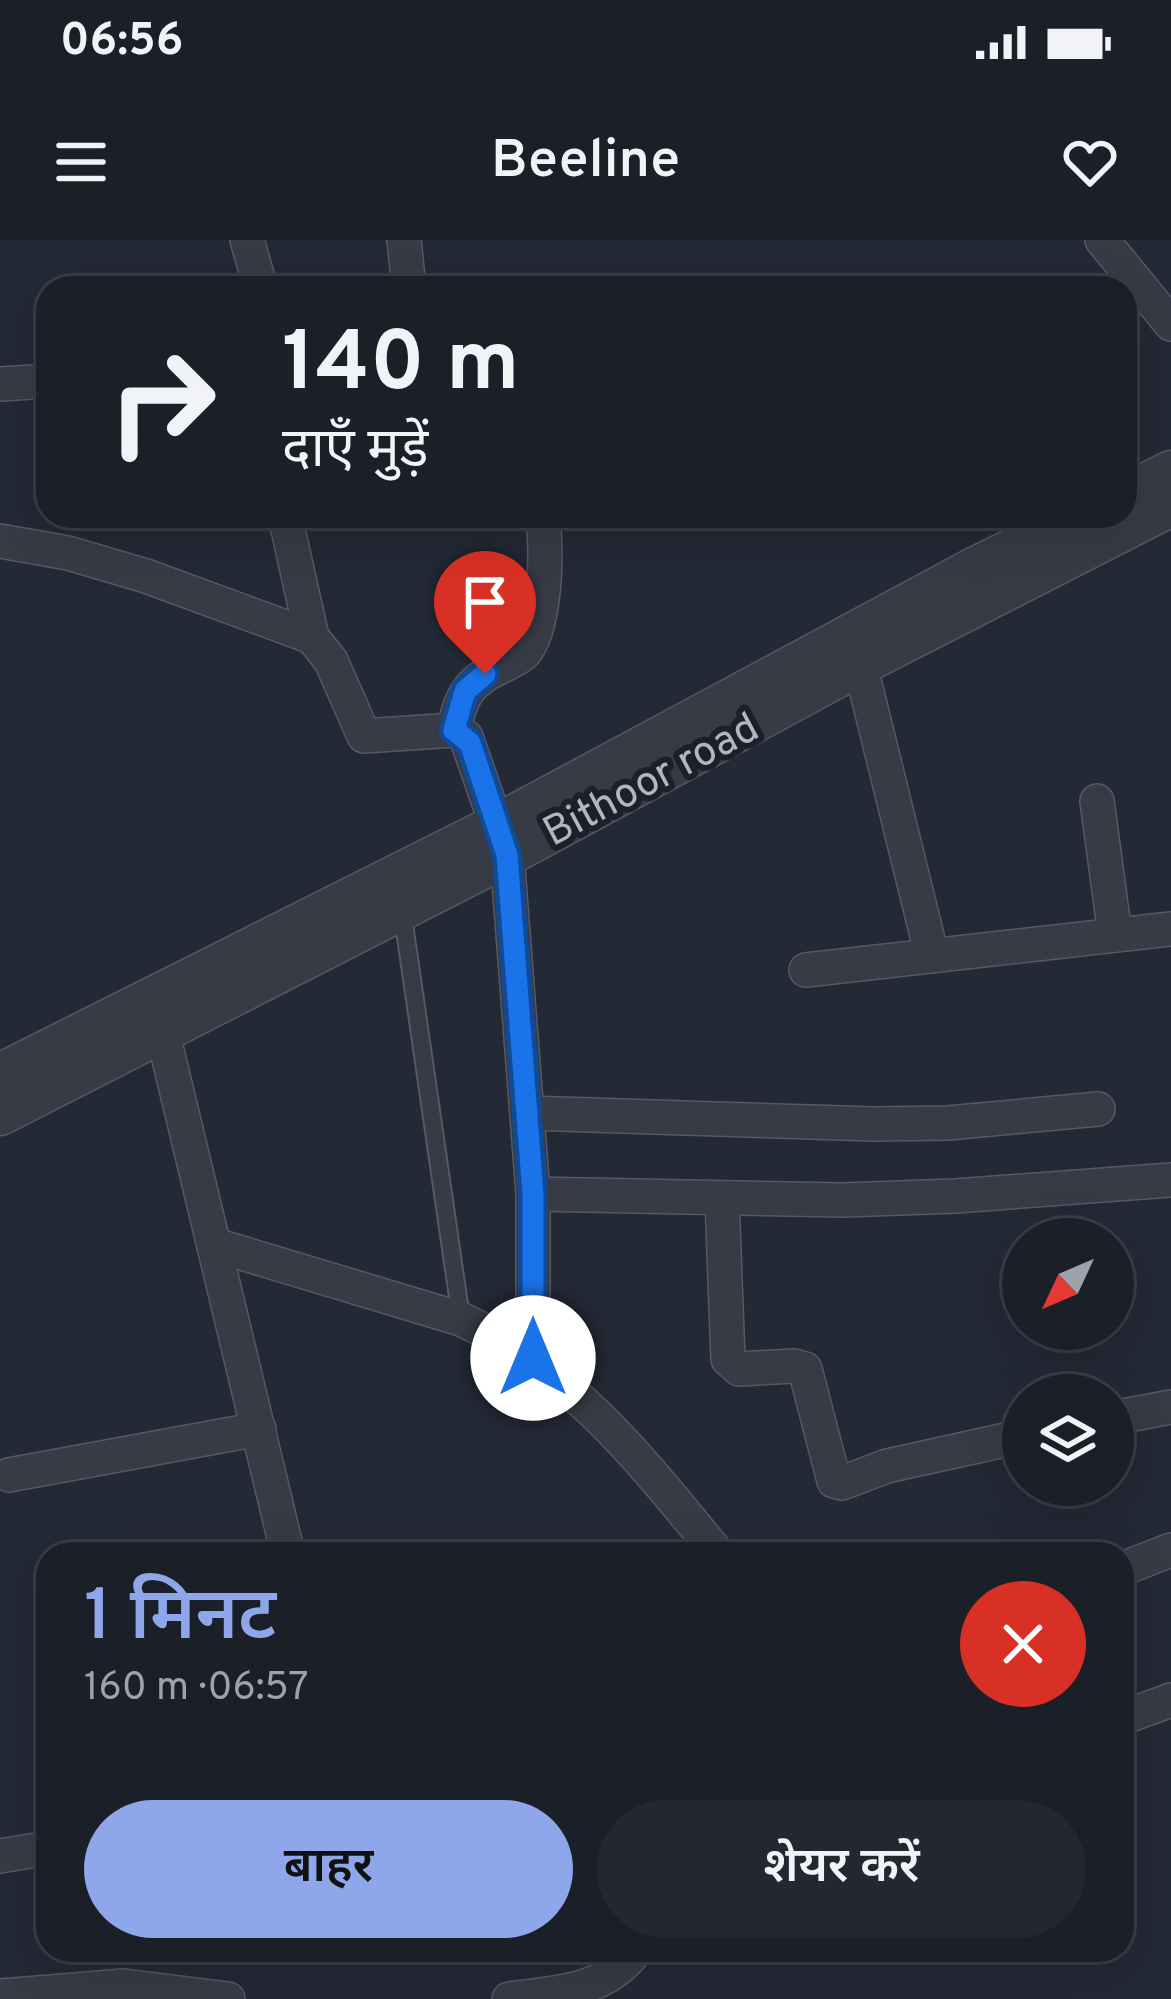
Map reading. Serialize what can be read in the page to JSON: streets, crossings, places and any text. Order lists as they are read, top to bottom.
{
  "streets": {
    "street": ["Bithoor road"]
  },
  "north": "bottom left",
  "page": {
    "status": "06:56",
    "header": "Beeline",
    "turn": ["140 m", "दाएँ मुड़ें"],
    "heading": ["1 मिनट", "160 m · 06:57"],
    "buttons": ["बाहर", "शेयर करें"]
  }
}
